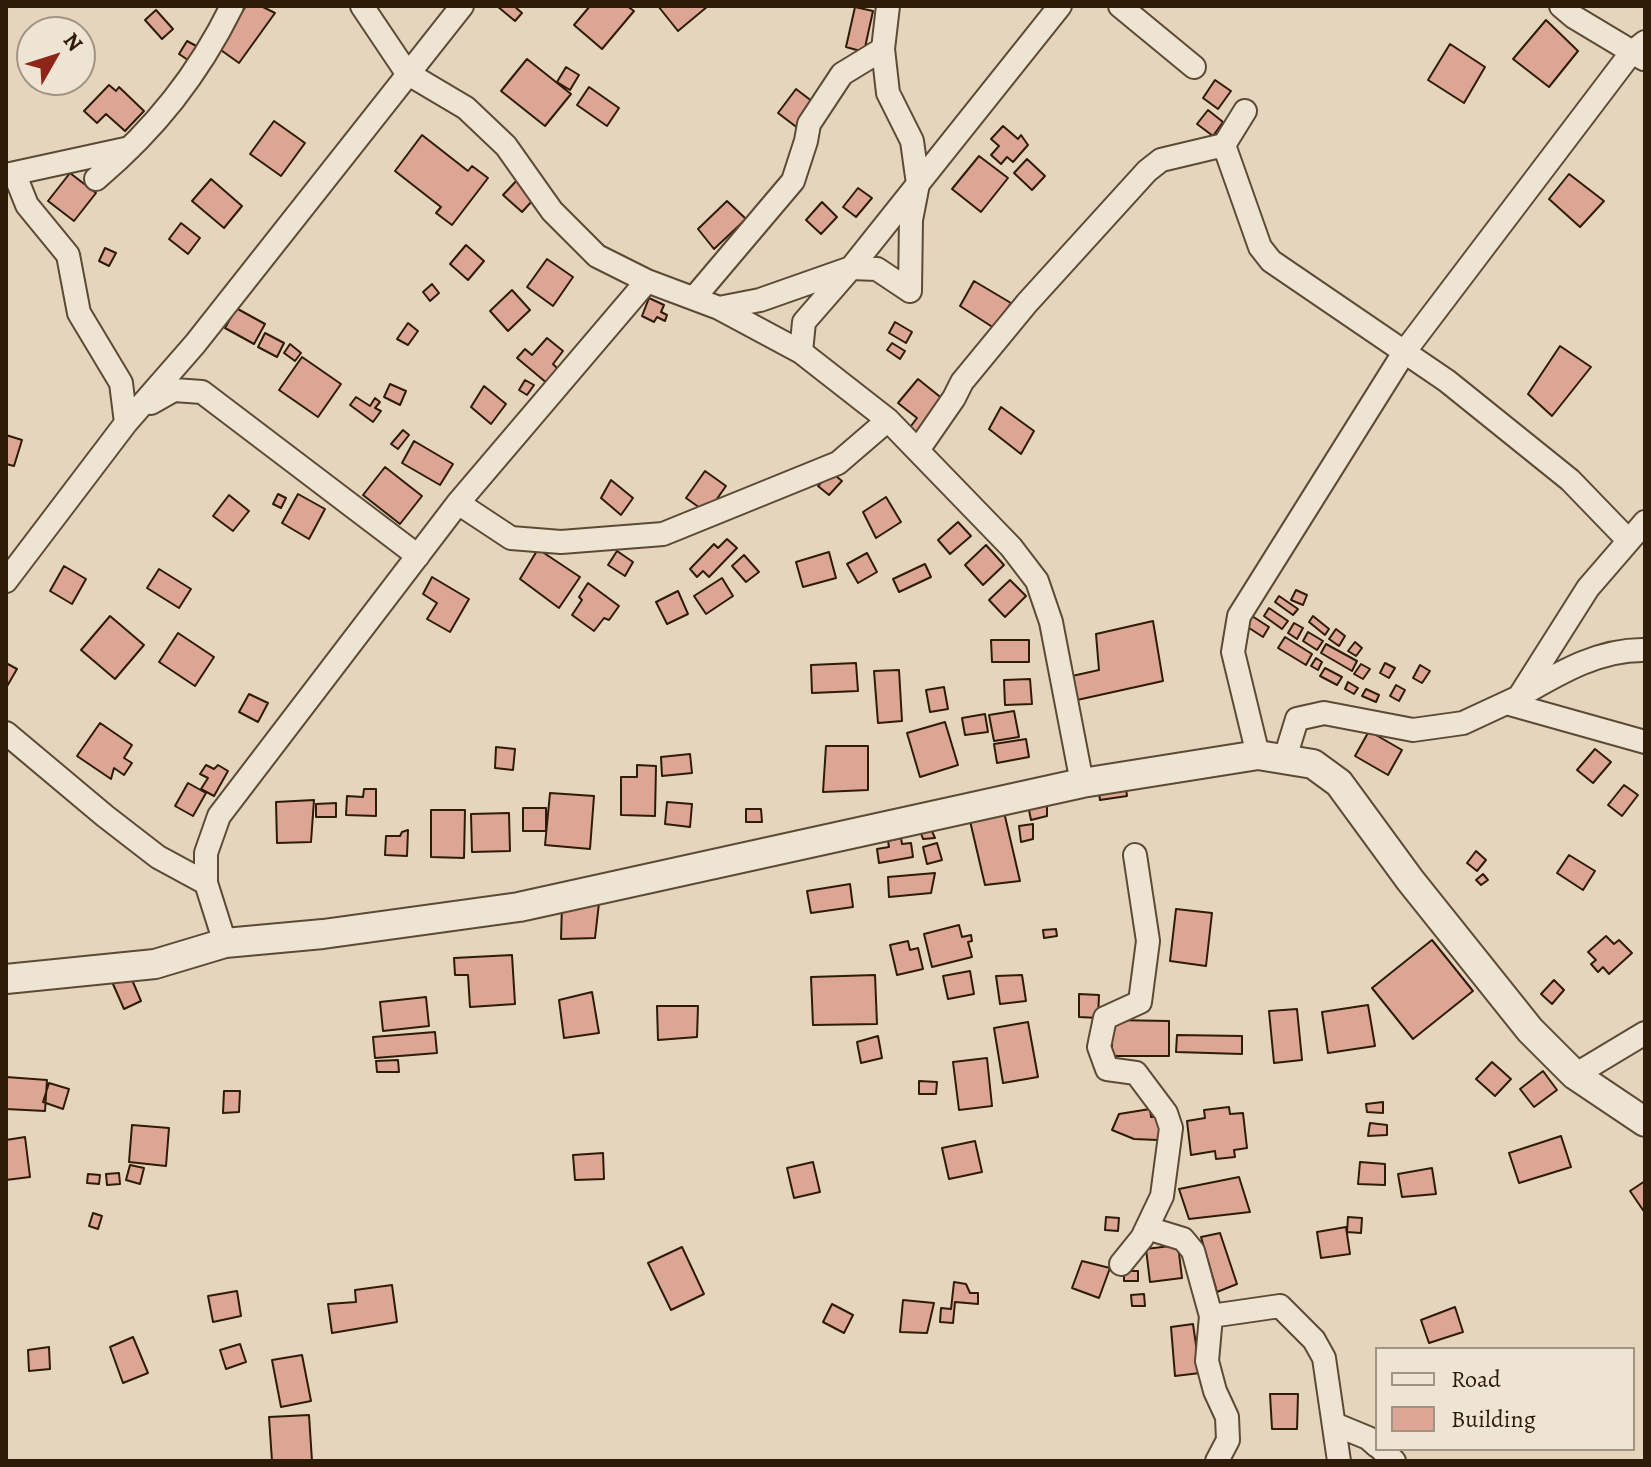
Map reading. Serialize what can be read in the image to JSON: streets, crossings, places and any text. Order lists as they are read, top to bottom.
{
  "legend": ["Road", "Building"],
  "north": "top right"
}
